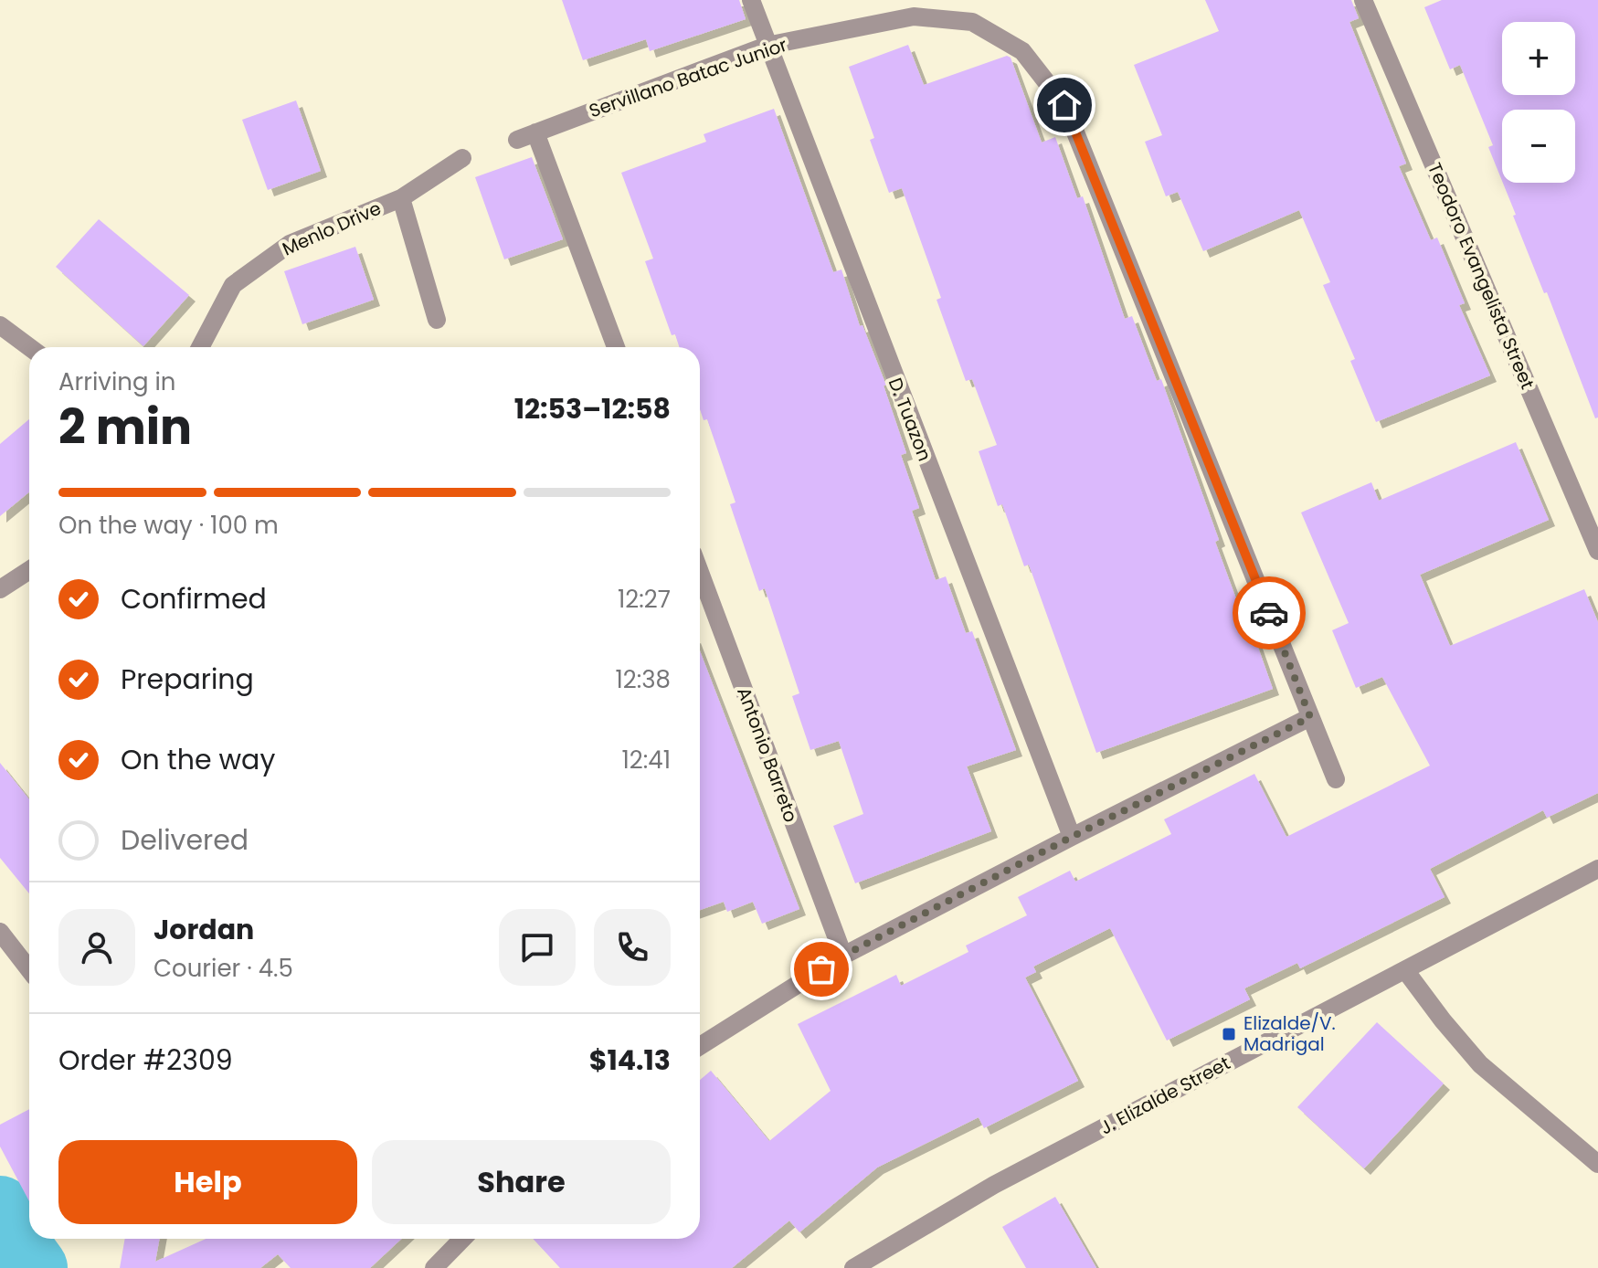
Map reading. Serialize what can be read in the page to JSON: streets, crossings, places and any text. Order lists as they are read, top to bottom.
{
  "streets": {
    "street": [
      "Servillano Batac Junior",
      "Menlo Drive",
      "Teodoro Evangelista Street",
      "D. Tuazon",
      "Antonio Barreto",
      "J. Elizalde Street"
    ]
  },
  "crossings": [
    ["Servillano Batac Junior", "D. Tuazon"]
  ],
  "places": {
    "transit": ["Elizalde/V. Madrigal"]
  },
  "page": {
    "map_buttons": ["+", "−"],
    "heading": ["2 min", "Arriving in", "12:53–12:58"],
    "panel": [
      "Jordan",
      "Courier · 4.5",
      "Order #2309",
      "$14.13"
    ],
    "bar": "On the way · 100 m",
    "list": [
      ["Confirmed", "12:27"],
      ["Preparing", "12:38"],
      ["On the way", "12:41"],
      "Delivered"
    ],
    "buttons": ["Help", "Share"]
  }
}
